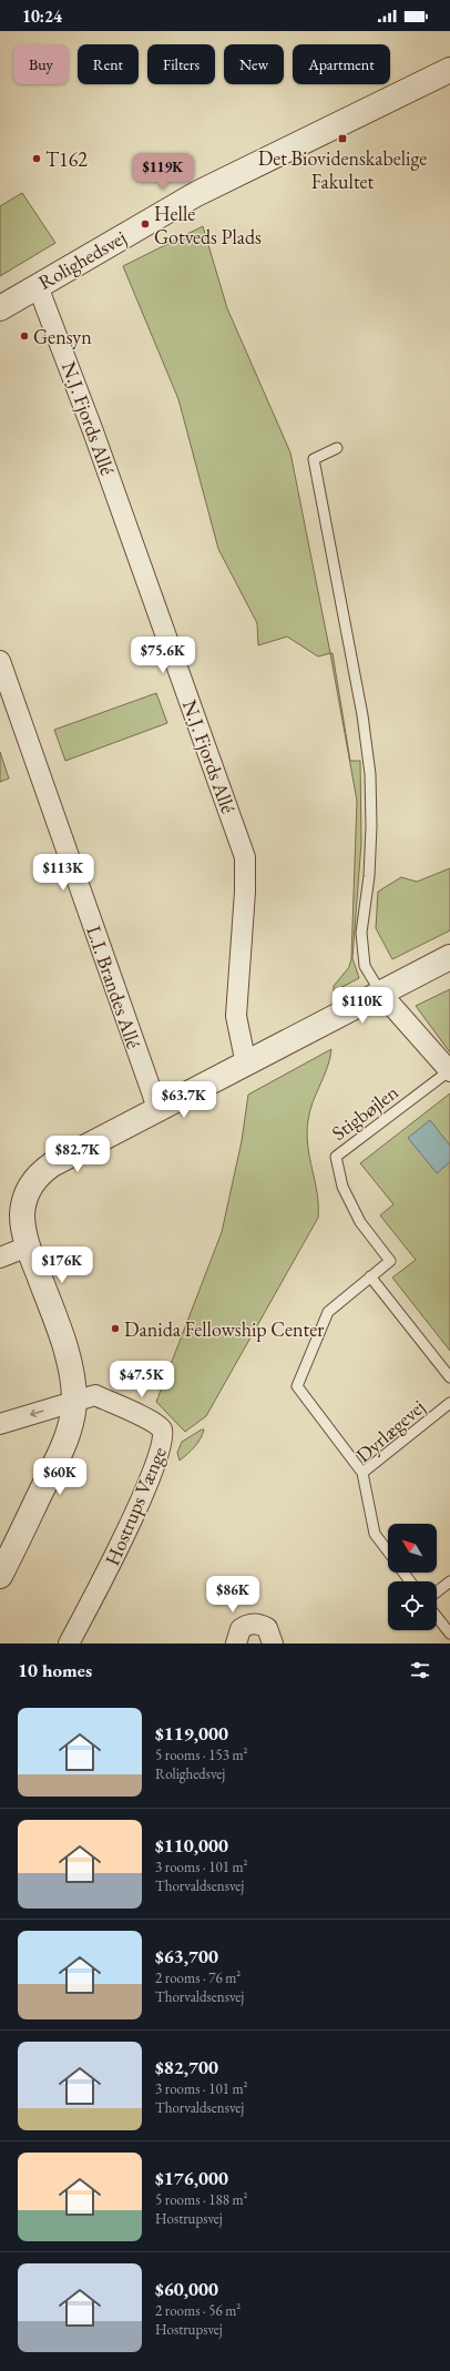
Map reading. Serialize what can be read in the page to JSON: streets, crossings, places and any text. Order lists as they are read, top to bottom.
{
  "streets": {
    "street": [
      "Rolighedsvej",
      "N.J. Fjords Allé",
      "L.I. Brandes Allé",
      "Hostrups Vænge"
    ],
    "lane": ["Stigbøjlen", "Dyrlægevej"]
  },
  "crossings": [
    ["Rolighedsvej", "N.J. Fjords Allé"],
    ["Stigbøjlen", "Dyrlægevej"]
  ],
  "places": {
    "transit": ["Det Biovidenskabelige Fakultet"],
    "other": [
      "T162",
      "Helle Gotveds Plads",
      "Gensyn",
      "Danida Fellowship Center"
    ]
  },
  "north": "top left",
  "page": {
    "status": "10:24",
    "chip": [
      "Buy",
      "Rent",
      "Filters",
      "New",
      "Apartment"
    ],
    "price": [
      "$119K",
      "$75.6K",
      "$113K",
      "$110K",
      "$63.7K",
      "$82.7K",
      "$176K",
      "$47.5K",
      "$60K",
      "$86K"
    ],
    "heading": "10 homes",
    "list": [
      {
        "name": "$119,000",
        "note": "5 rooms · 153 m² · Rolighedsvej"
      },
      {
        "name": "$110,000",
        "note": "3 rooms · 101 m² · Thorvaldsensvej"
      },
      {
        "name": "$63,700",
        "note": "2 rooms · 76 m² · Thorvaldsensvej"
      },
      {
        "name": "$82,700",
        "note": "3 rooms · 101 m² · Thorvaldsensvej"
      },
      {
        "name": "$176,000",
        "note": "5 rooms · 188 m² · Hostrupsvej"
      },
      {
        "name": "$60,000",
        "note": "2 rooms · 56 m² · Hostrupsvej"
      }
    ]
  }
}
